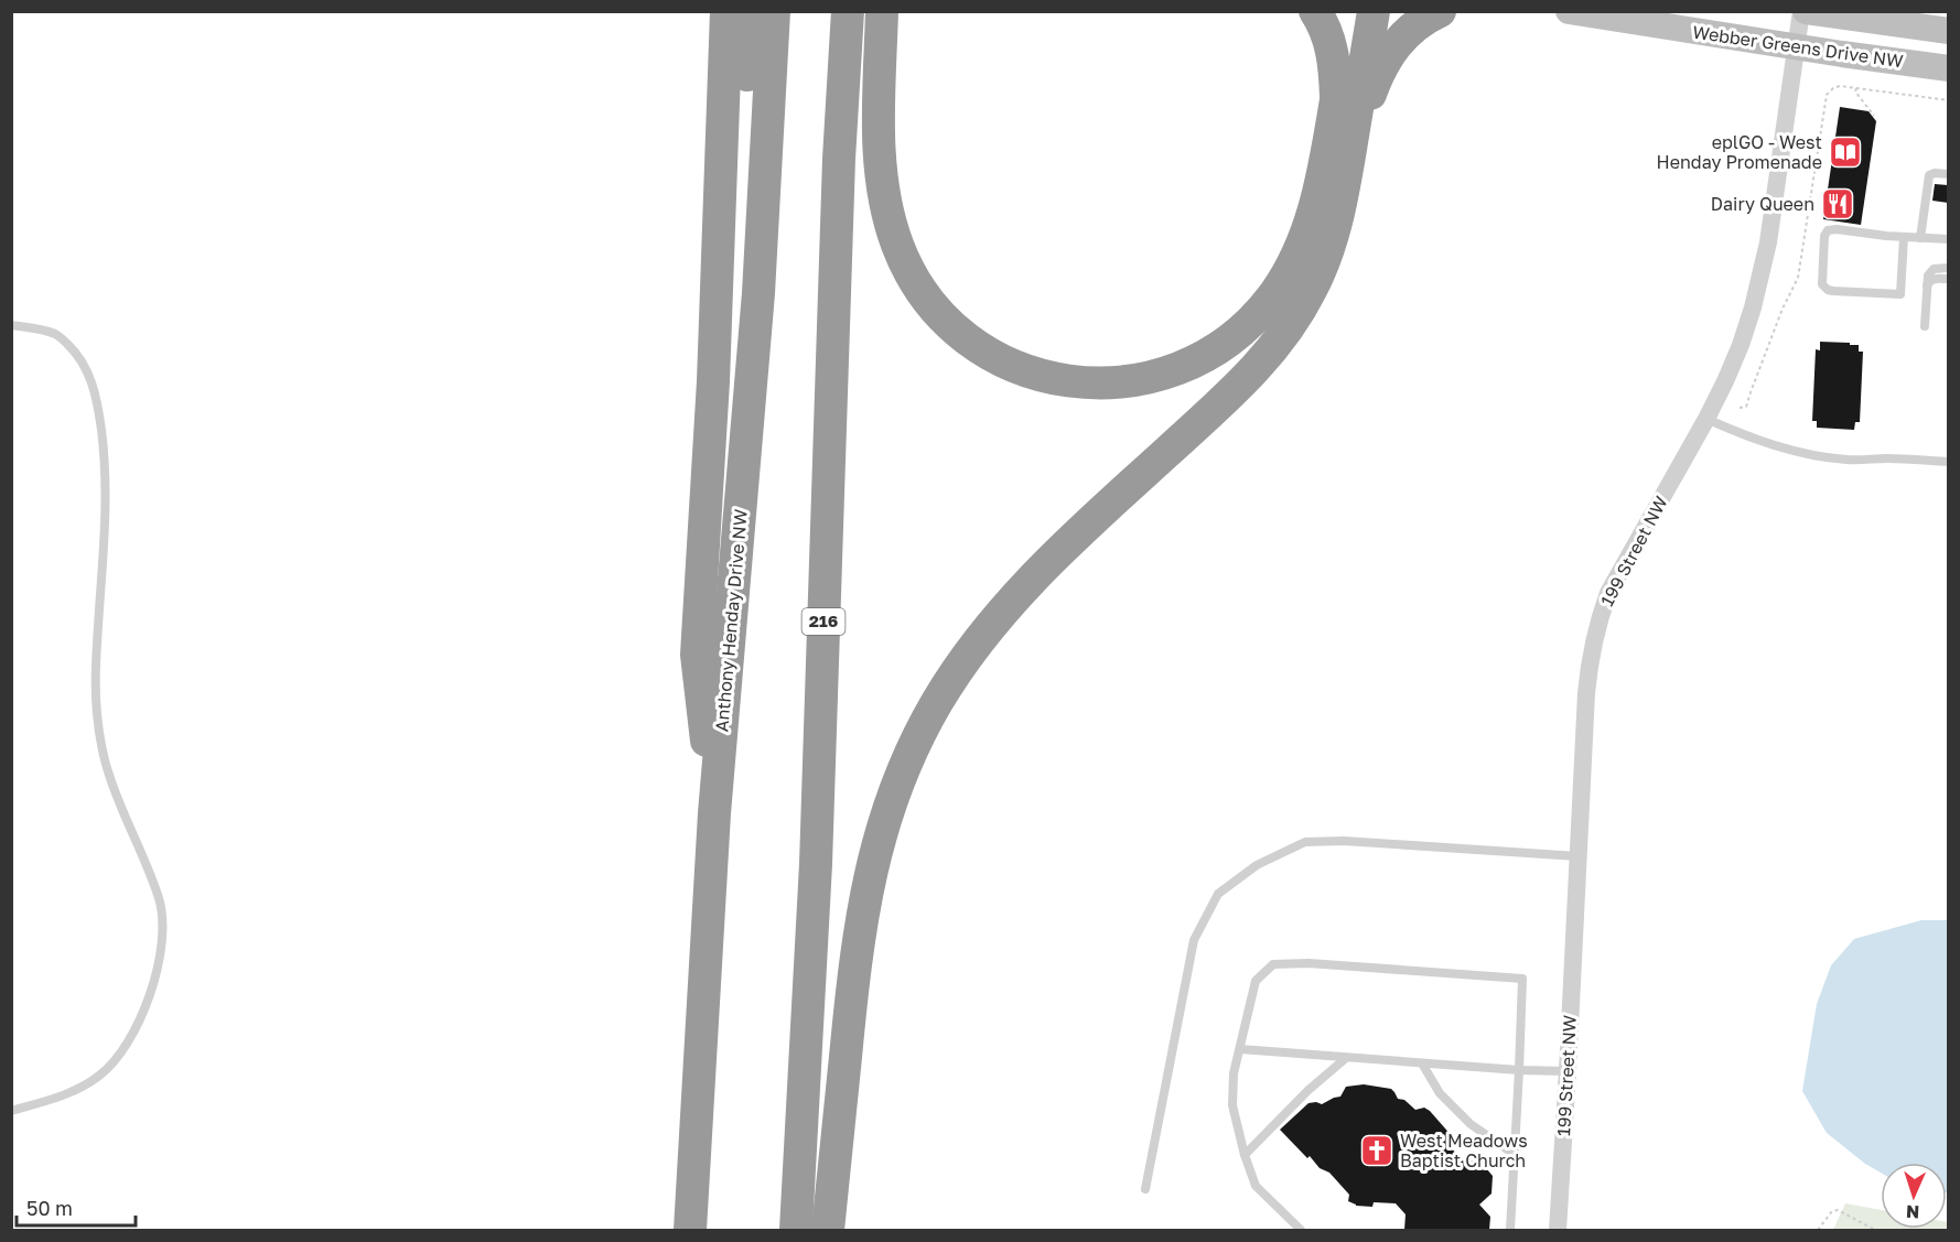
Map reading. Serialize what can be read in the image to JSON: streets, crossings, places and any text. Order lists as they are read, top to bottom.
{
  "streets": {
    "highway": ["Anthony Henday Drive NW", "216"],
    "main road": ["Webber Greens Drive NW"],
    "street": ["199 Street NW"]
  },
  "crossings": [
    ["Webber Greens Drive NW", "199 Street NW"]
  ],
  "places": {
    "library": ["eplGO - West Henday Promenade"],
    "restaurant": ["Dairy Queen"],
    "church": ["West Meadows Baptist Church"]
  },
  "scale_bar": "50 m",
  "north": "bottom"
}
